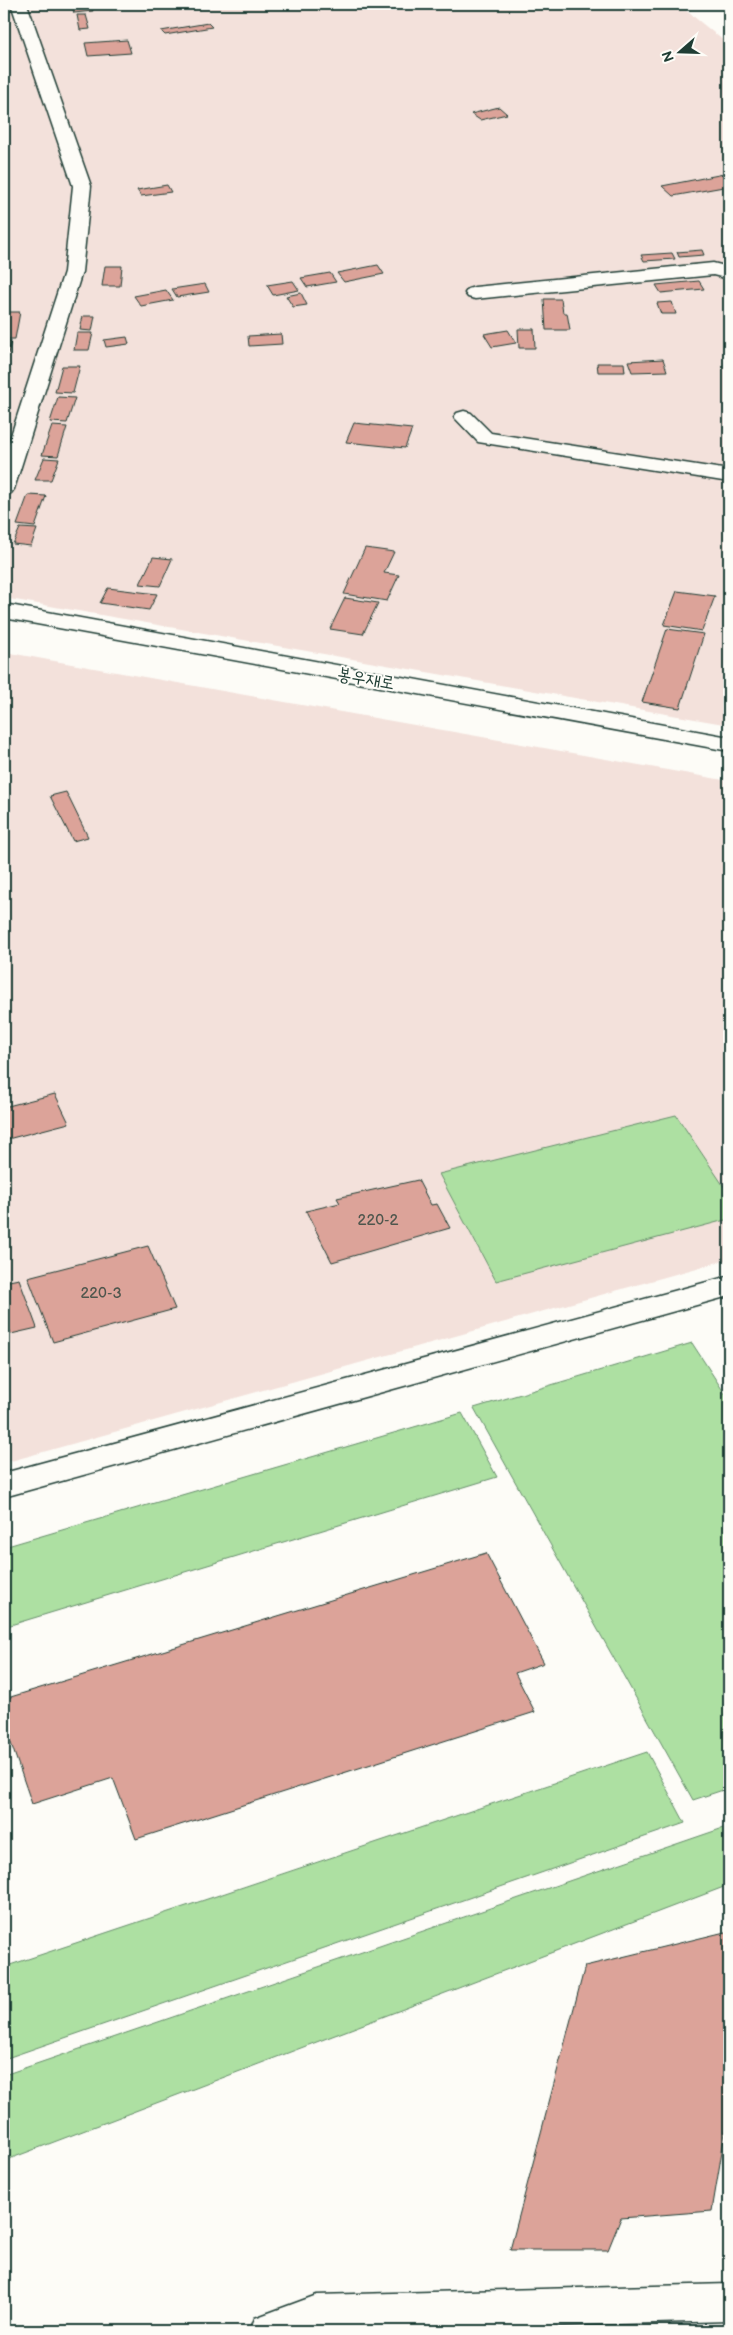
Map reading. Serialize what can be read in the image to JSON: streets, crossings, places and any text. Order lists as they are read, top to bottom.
{
  "streets": {
    "street": ["봉우재로"]
  },
  "house_numbers": ["220-2", "220-3"],
  "north": "left"
}
